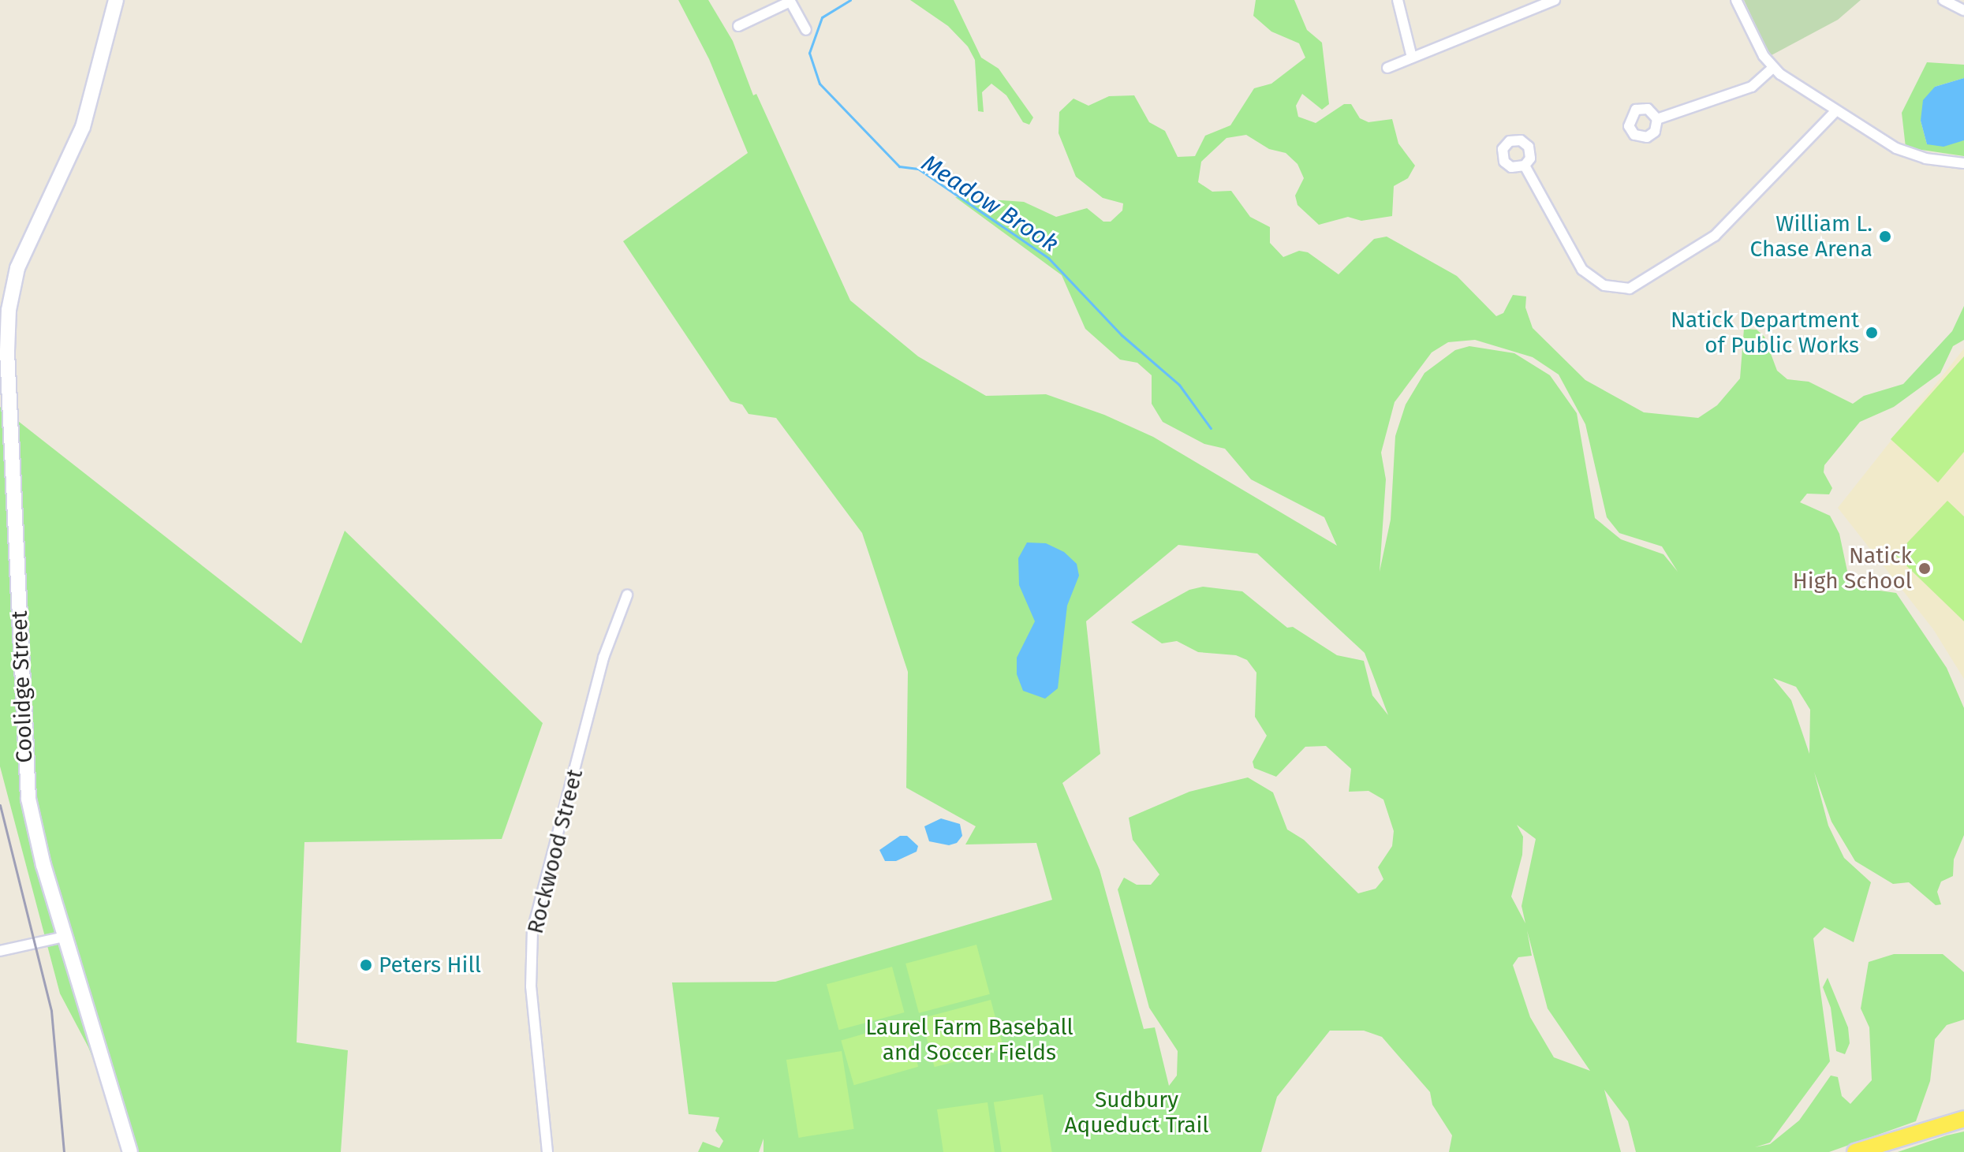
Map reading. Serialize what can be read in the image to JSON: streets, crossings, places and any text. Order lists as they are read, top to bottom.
{
  "streets": {
    "main road": ["Coolidge Street"],
    "street": ["Rockwood Street"]
  },
  "water": ["Meadow Brook"],
  "parks": ["Laurel Farm Baseball and Soccer Fields", "Sudbury Aqueduct Trail"],
  "places": [
    "William L. Chase Arena",
    "Natick Department of Public Works",
    "Natick High School",
    "Peters Hill"
  ]
}
